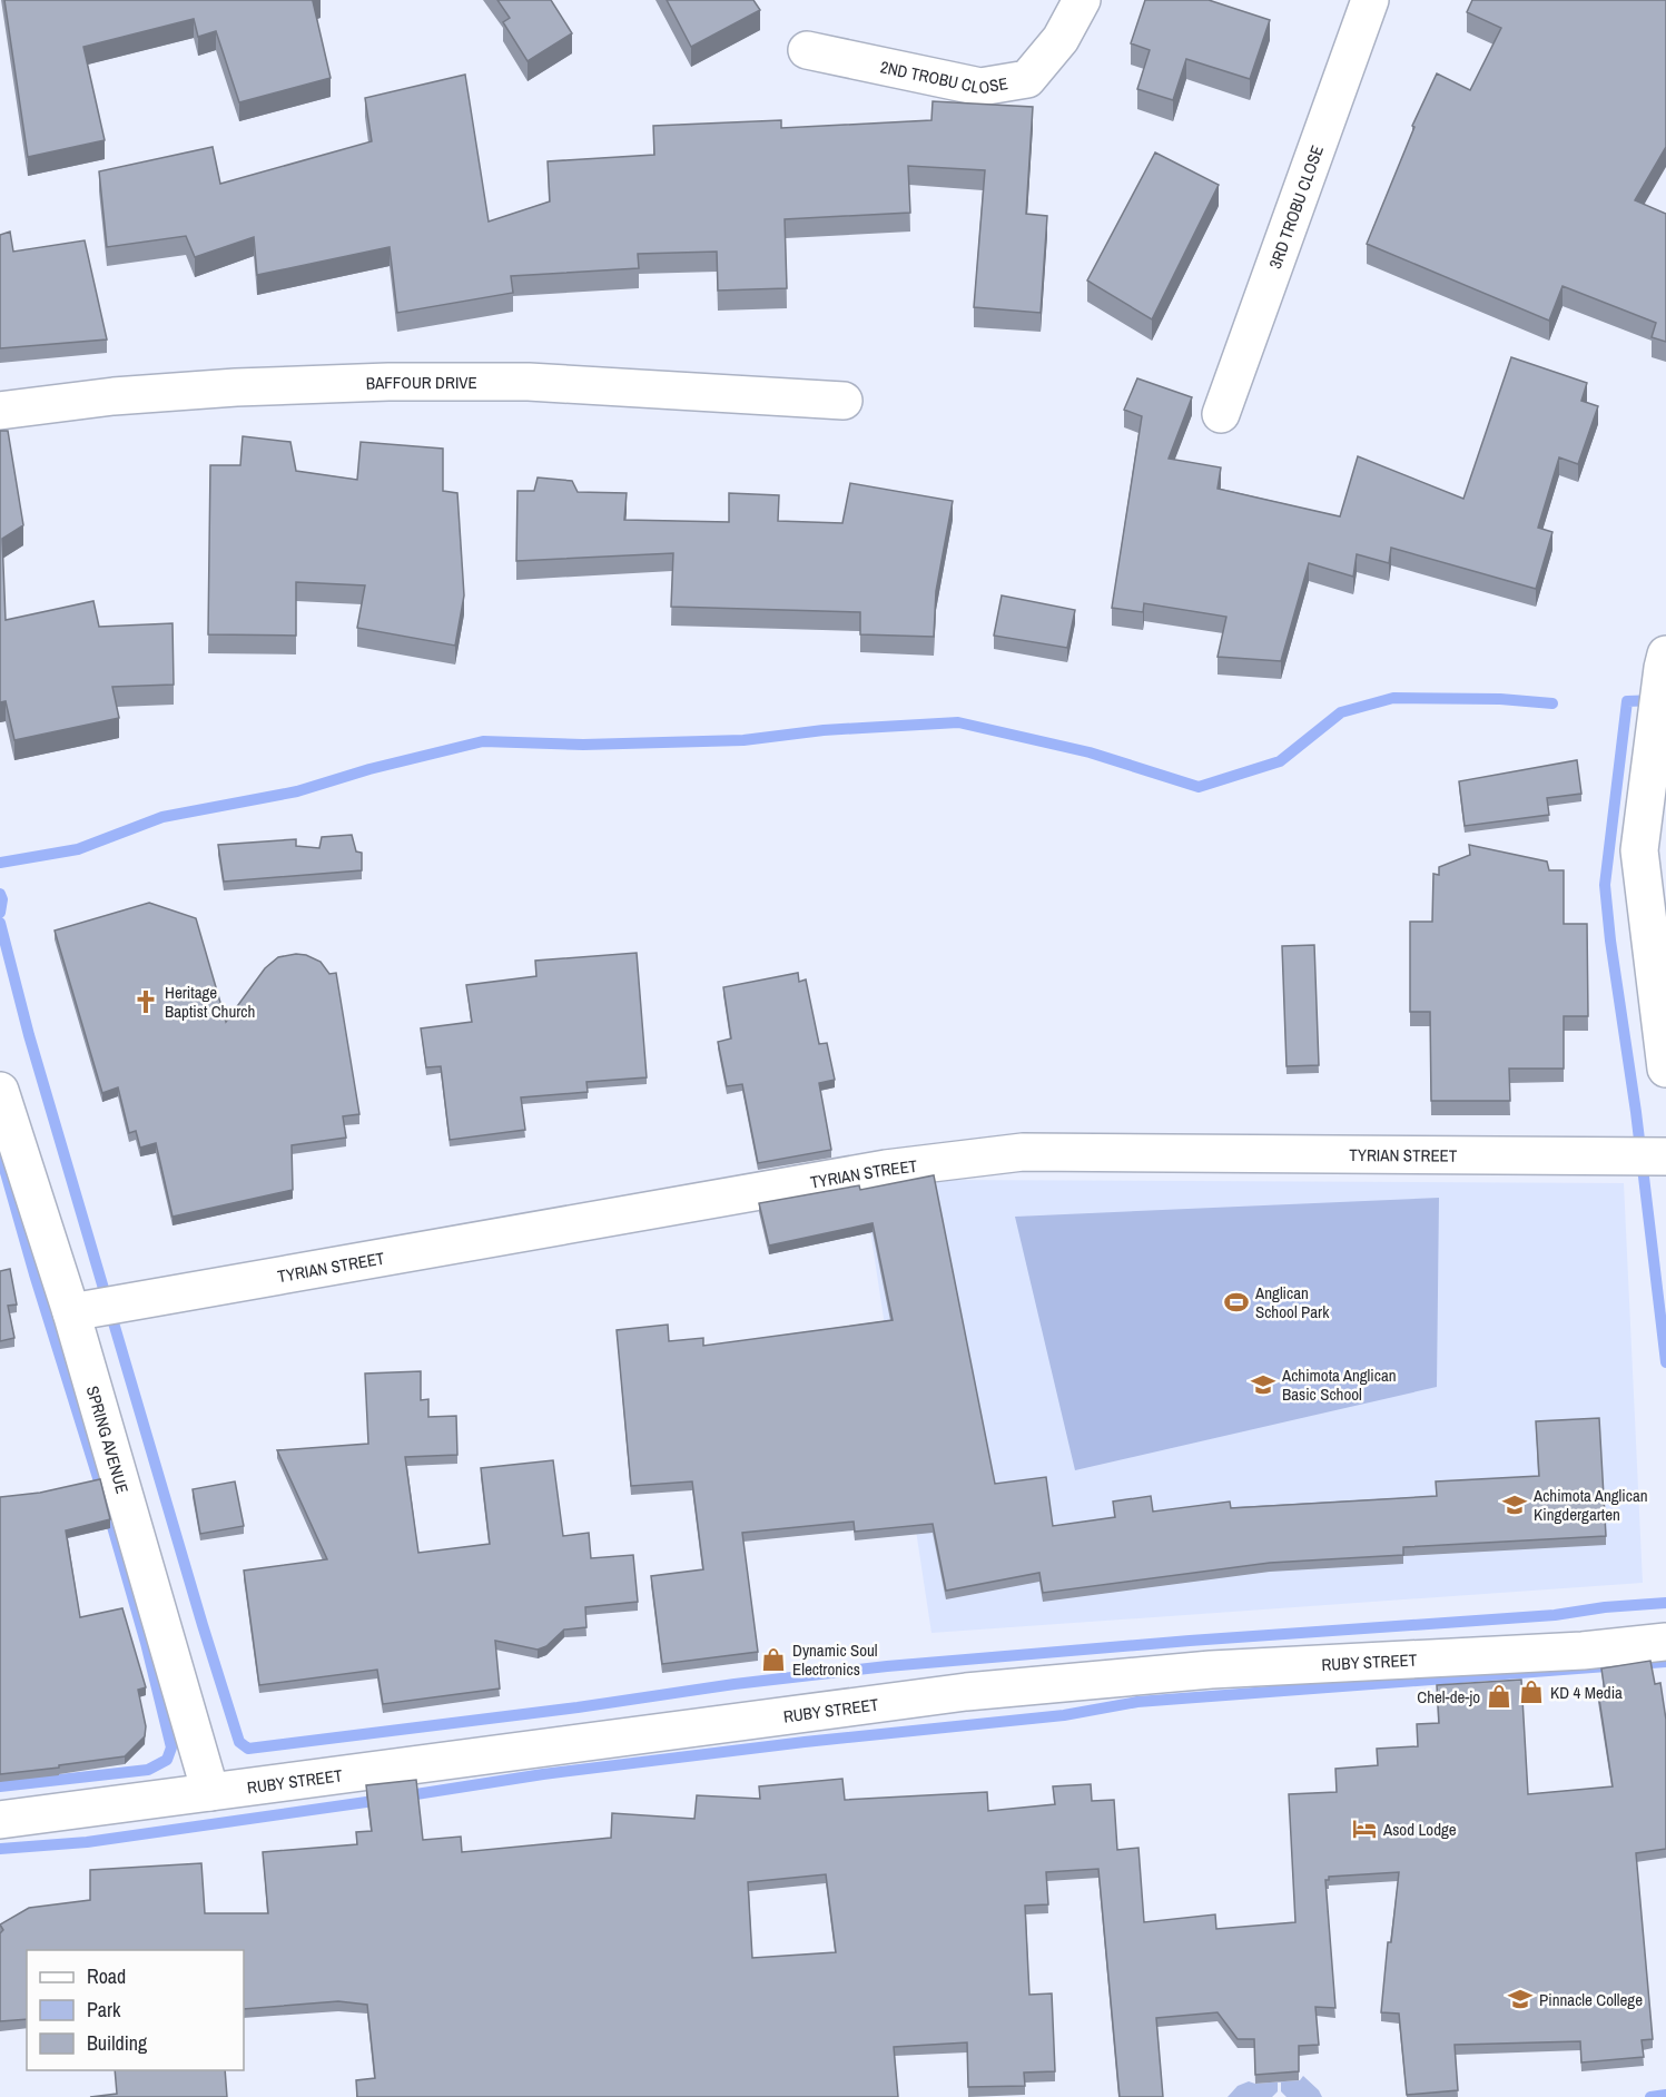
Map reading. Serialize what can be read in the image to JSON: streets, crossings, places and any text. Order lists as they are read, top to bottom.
{
  "streets": {
    "street": [
      "2ND TROBU CLOSE",
      "3RD TROBU CLOSE",
      "BAFFOUR DRIVE",
      "TYRIAN STREET",
      "SPRING AVENUE",
      "RUBY STREET"
    ]
  },
  "crossings": [
    ["TYRIAN STREET", "SPRING AVENUE"],
    ["SPRING AVENUE", "RUBY STREET"]
  ],
  "places": {
    "church": ["Heritage Baptist Church"],
    "sports": ["Anglican School Park"],
    "school or university": ["Achimota Anglican Basic School", "Achimota Anglican Kingdergarten", "Pinnacle College"],
    "shop": ["Dynamic Soul Electronics", "KD 4 Media", "Chel-de-jo"],
    "hotel": ["Asod Lodge"]
  },
  "legend": ["Road", "Park", "Building"]
}
